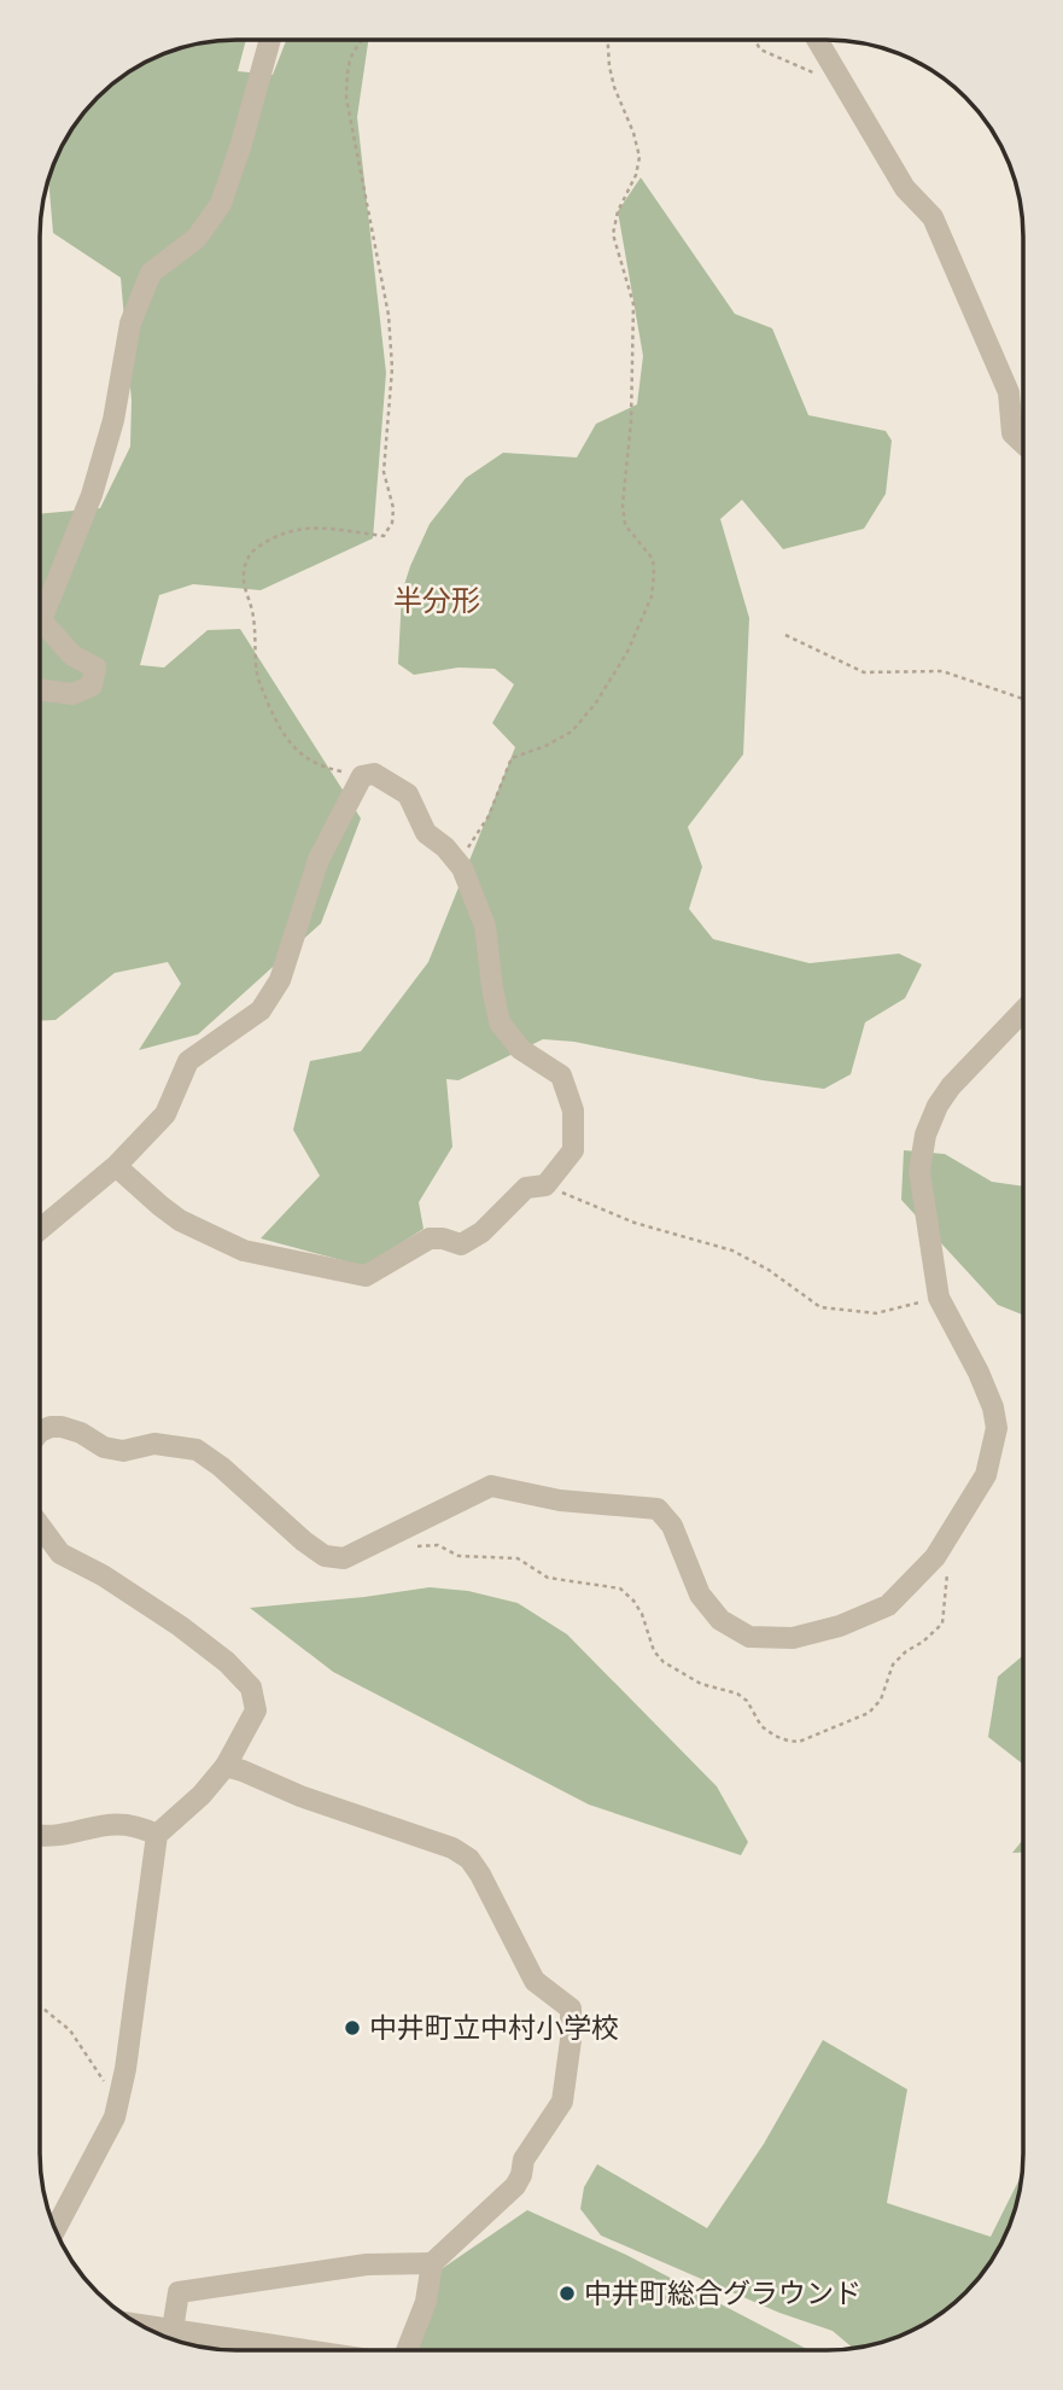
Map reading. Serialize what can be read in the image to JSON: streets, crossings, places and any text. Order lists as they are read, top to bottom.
{
  "districts": ["半分形"],
  "places": ["中井町立中村小学校", "中井町総合グラウンド"]
}
